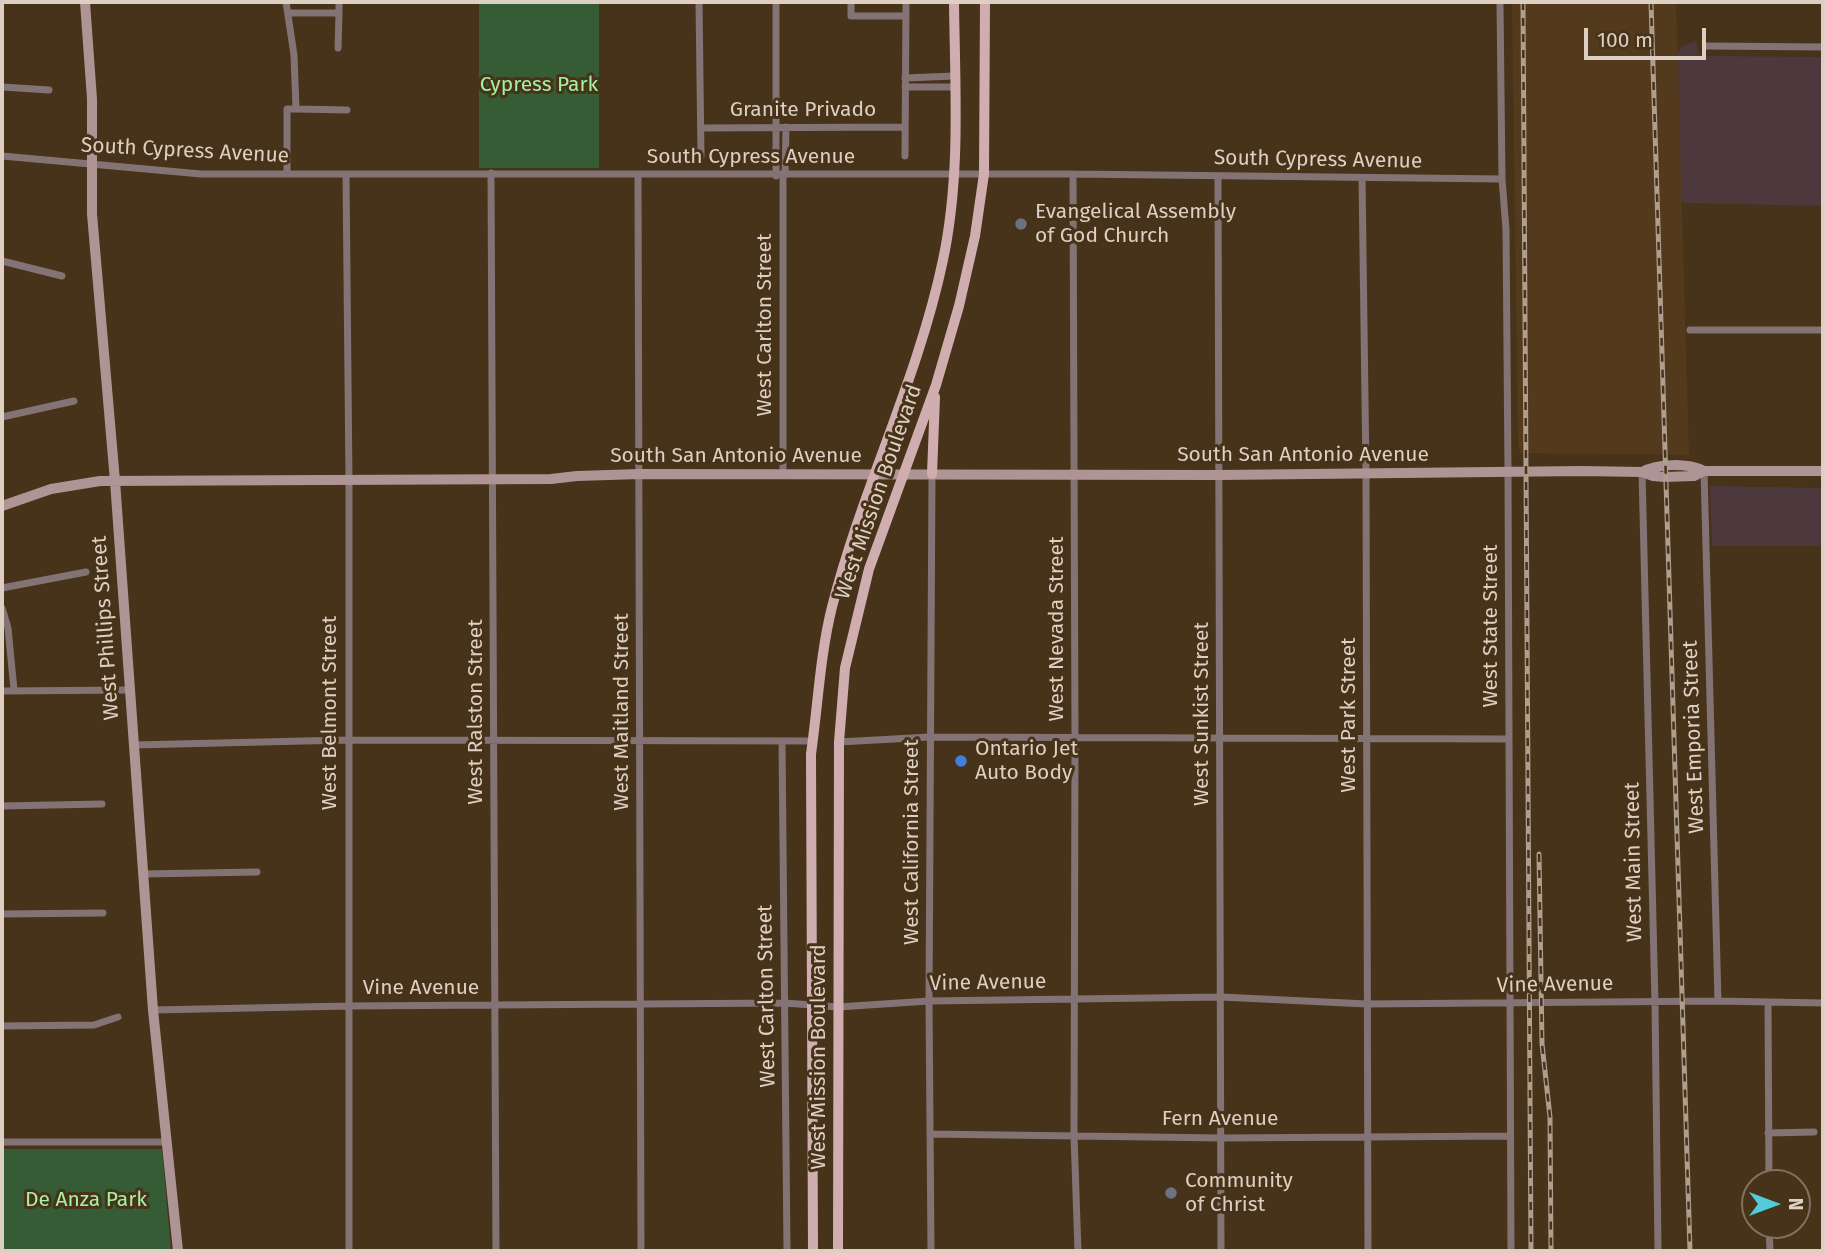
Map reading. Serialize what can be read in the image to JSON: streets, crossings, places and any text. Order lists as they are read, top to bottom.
{
  "streets": {
    "main road": ["West Mission Boulevard"],
    "street": [
      "Granite Privado",
      "South Cypress Avenue",
      "West Carlton Street",
      "South San Antonio Avenue",
      "West State Street",
      "West Phillips Street",
      "West Nevada Street",
      "West Ralston Street",
      "West Maitland Street",
      "West Belmont Street",
      "West Sunkist Street",
      "West Park Street",
      "West Emporia Street",
      "West California Street",
      "West Main Street",
      "Vine Avenue",
      "Fern Avenue"
    ]
  },
  "crossings": [
    ["Granite Privado", "West Mission Boulevard"],
    ["South Cypress Avenue", "West Carlton Street"],
    ["South Cypress Avenue", "West Mission Boulevard"],
    ["South Cypress Avenue", "West State Street"],
    ["South Cypress Avenue", "West Phillips Street"],
    ["South Cypress Avenue", "West Nevada Street"],
    ["South Cypress Avenue", "West Ralston Street"],
    ["South Cypress Avenue", "West Maitland Street"],
    ["South Cypress Avenue", "West Belmont Street"],
    ["South Cypress Avenue", "West Sunkist Street"],
    ["South Cypress Avenue", "West Park Street"],
    ["West Carlton Street", "South San Antonio Avenue"],
    ["West Carlton Street", "Vine Avenue"],
    ["South San Antonio Avenue", "West Mission Boulevard"],
    ["South San Antonio Avenue", "West State Street"],
    ["South San Antonio Avenue", "West Phillips Street"],
    ["South San Antonio Avenue", "West Nevada Street"],
    ["South San Antonio Avenue", "West Ralston Street"],
    ["South San Antonio Avenue", "West Maitland Street"],
    ["South San Antonio Avenue", "West Belmont Street"],
    ["South San Antonio Avenue", "West Sunkist Street"],
    ["South San Antonio Avenue", "West Park Street"],
    ["South San Antonio Avenue", "West Emporia Street"],
    ["South San Antonio Avenue", "West California Street"],
    ["South San Antonio Avenue", "West Main Street"],
    ["West Mission Boulevard", "Vine Avenue"],
    ["West State Street", "Vine Avenue"],
    ["West State Street", "Fern Avenue"],
    ["West Phillips Street", "Vine Avenue"],
    ["West Nevada Street", "Vine Avenue"],
    ["West Nevada Street", "Fern Avenue"],
    ["West Ralston Street", "Vine Avenue"],
    ["West Maitland Street", "Vine Avenue"],
    ["West Belmont Street", "Vine Avenue"],
    ["West Sunkist Street", "Vine Avenue"],
    ["West Sunkist Street", "Fern Avenue"],
    ["West Park Street", "Vine Avenue"],
    ["West Park Street", "Fern Avenue"],
    ["West Emporia Street", "Vine Avenue"],
    ["West California Street", "Vine Avenue"],
    ["West California Street", "Fern Avenue"],
    ["West Main Street", "Vine Avenue"]
  ],
  "parks": ["Cypress Park", "De Anza Park"],
  "places": ["Evangelical Assembly of God Church", "Ontario Jet Auto Body", "Community of Christ"],
  "scale_bar": "100 m",
  "north": "right"
}
